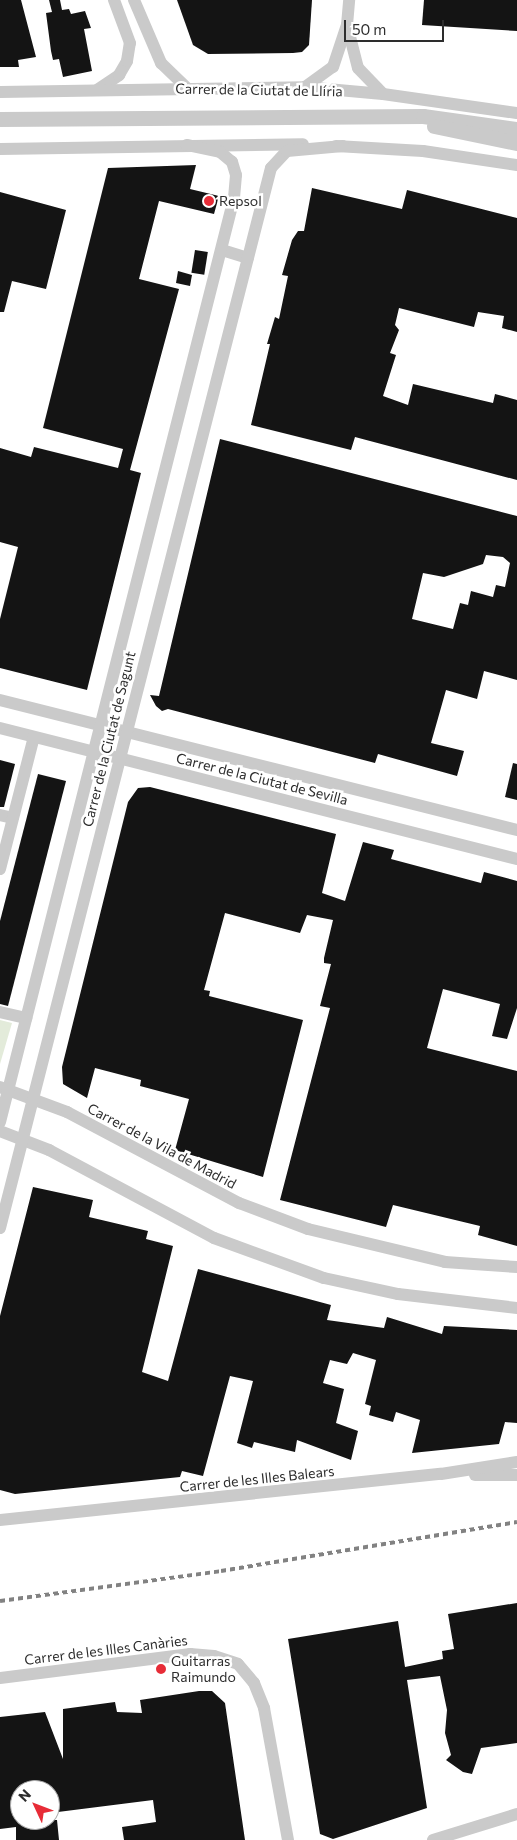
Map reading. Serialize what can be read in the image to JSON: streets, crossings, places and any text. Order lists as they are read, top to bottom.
{
  "streets": {
    "street": [
      "Carrer de la Ciutat de Llíria",
      "Carrer de la Ciutat de Sagunt",
      "Carrer de la Ciutat de Sevilla",
      "Carrer de la Vila de Madrid",
      "Carrer de les Illes Balears",
      "Carrer de les Illes Canàries"
    ]
  },
  "crossings": [
    ["Carrer de la Ciutat de Sagunt", "Carrer de la Ciutat de Sevilla"],
    ["Carrer de la Ciutat de Sagunt", "Carrer de la Vila de Madrid"]
  ],
  "places": ["Repsol", "Guitarras Raimundo"],
  "scale_bar": "50 m",
  "north": "top left"
}
